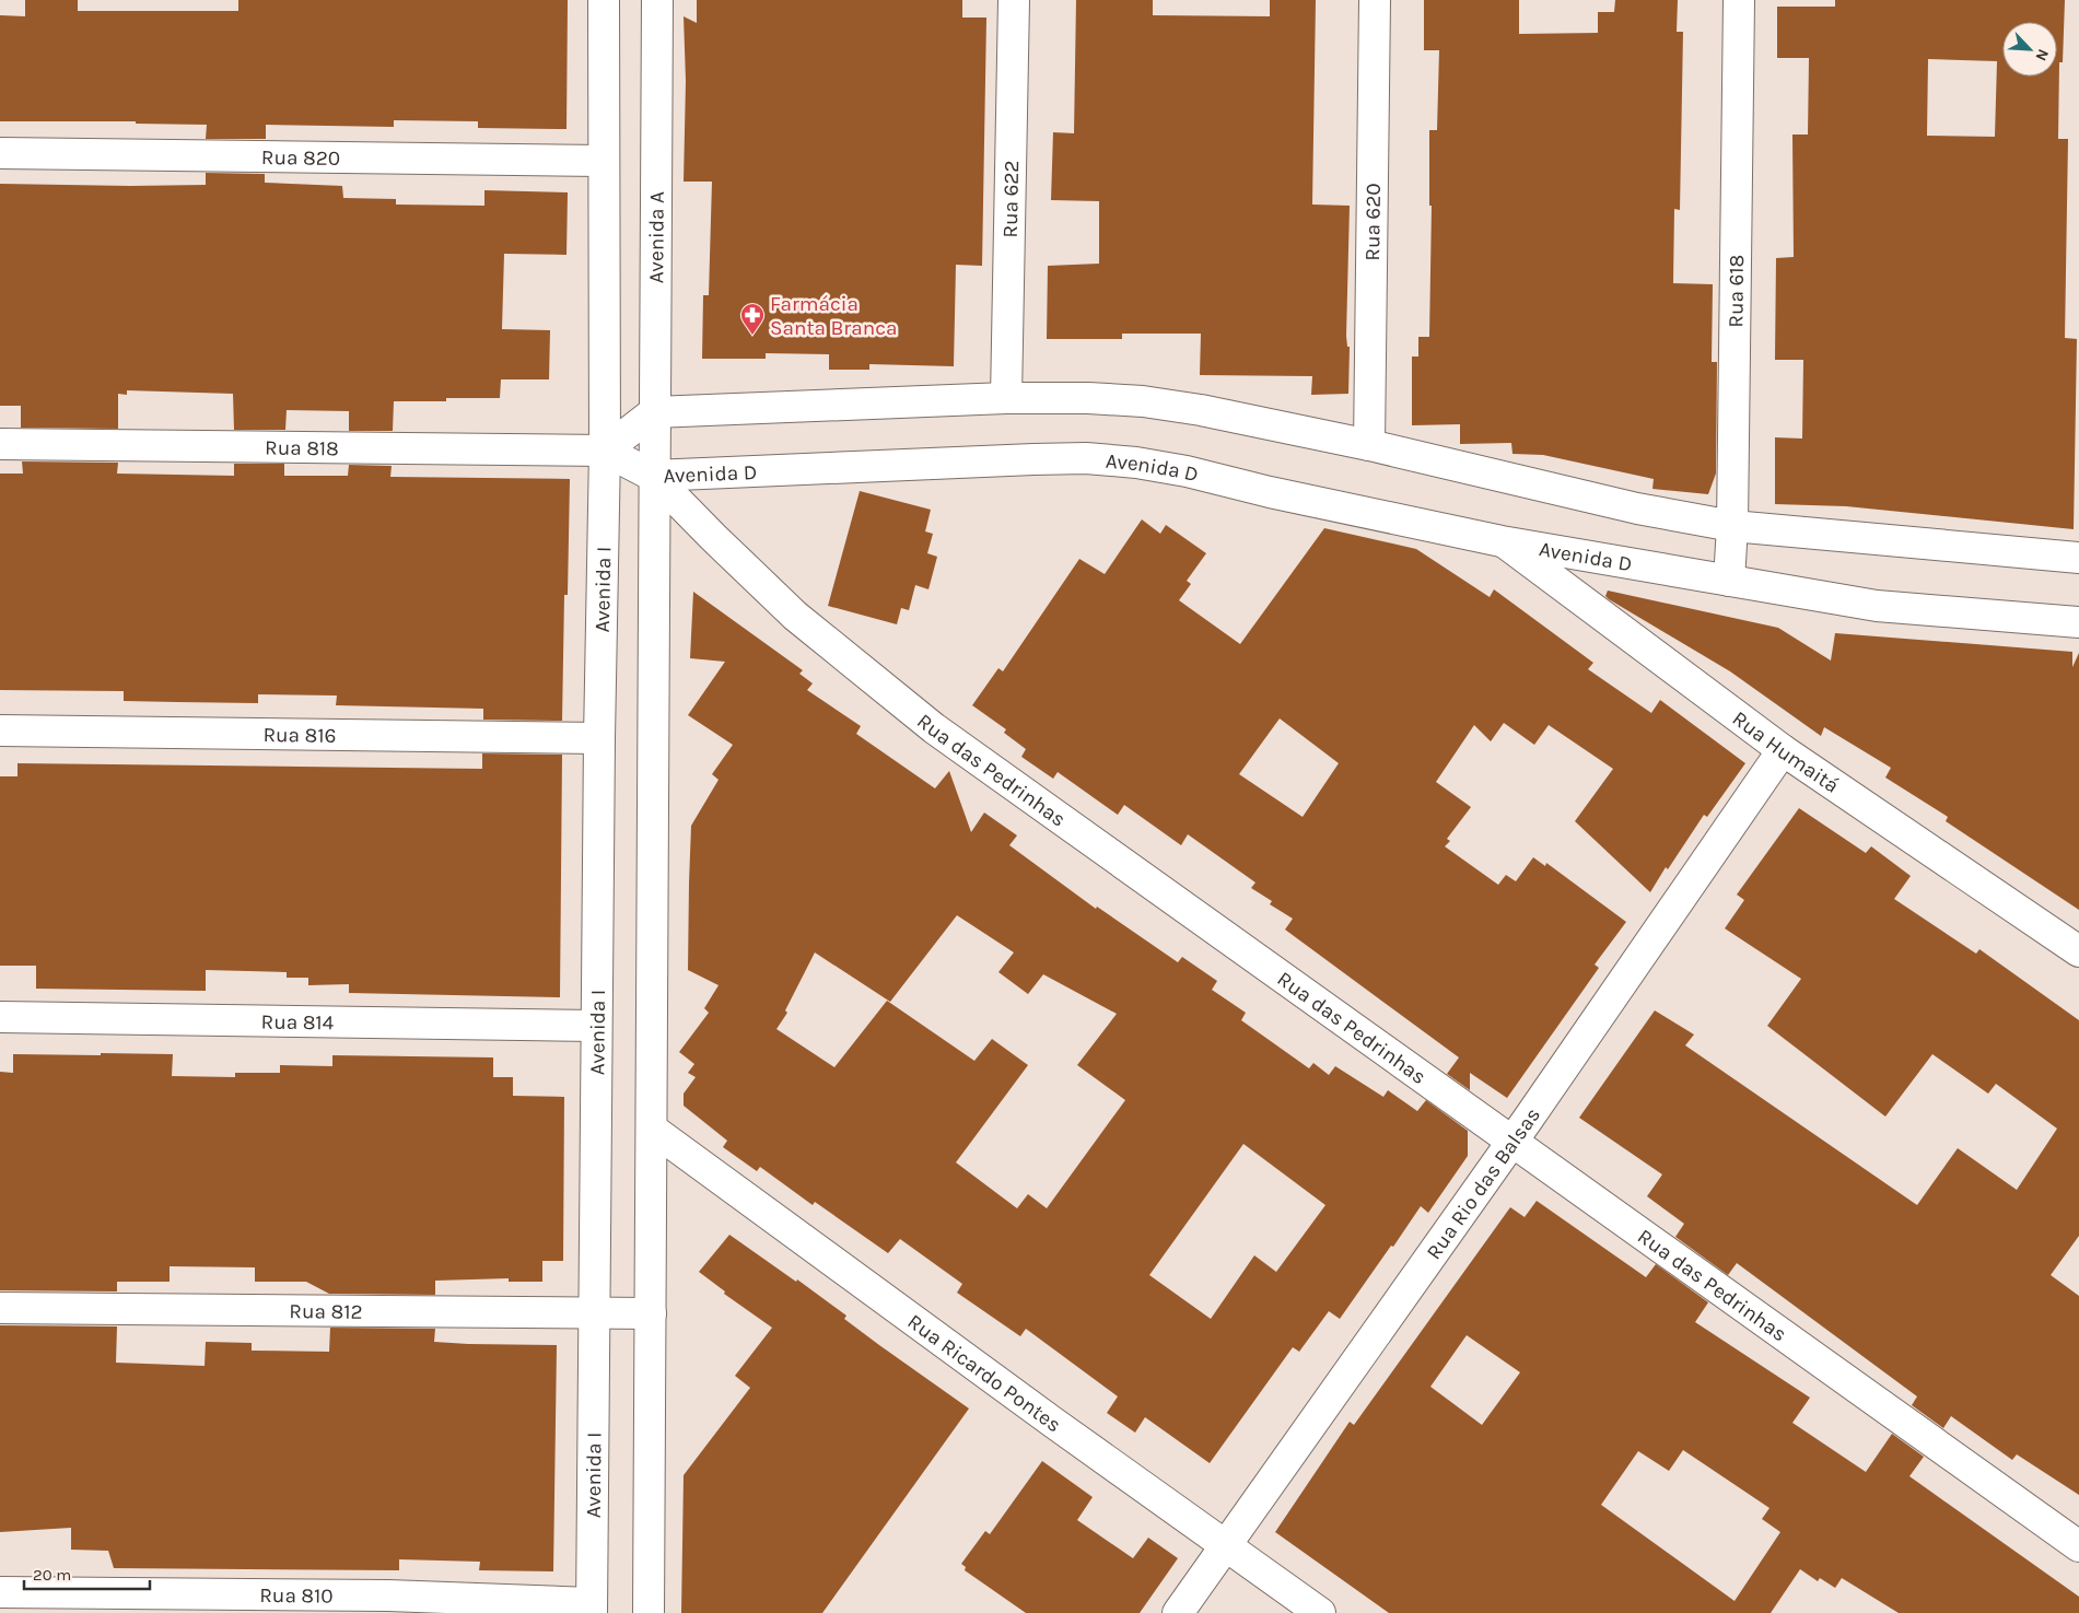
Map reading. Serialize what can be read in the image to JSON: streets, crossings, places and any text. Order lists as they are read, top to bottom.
{
  "streets": {
    "street": [
      "Rua 820",
      "Rua 622",
      "Rua 620",
      "Avenida A",
      "Rua 618",
      "Rua 818",
      "Avenida D",
      "Avenida I",
      "Rua 816",
      "Rua Humaitá",
      "Rua das Pedrinhas",
      "Rua 814",
      "Rua Rio das Balsas",
      "Rua 812",
      "Rua Ricardo Pontes",
      "Rua 810"
    ]
  },
  "crossings": [
    ["Avenida A", "Avenida D"],
    ["Avenida A", "Rua das Pedrinhas"],
    ["Rua 618", "Avenida D"],
    ["Rua 818", "Avenida D"],
    ["Rua 818", "Avenida I"],
    ["Avenida D", "Avenida I"],
    ["Avenida D", "Rua Humaitá"],
    ["Avenida D", "Rua das Pedrinhas"],
    ["Avenida I", "Rua 816"],
    ["Avenida I", "Rua 814"],
    ["Avenida I", "Rua 812"],
    ["Avenida I", "Rua 810"],
    ["Rua Humaitá", "Rua Rio das Balsas"],
    ["Rua das Pedrinhas", "Rua Rio das Balsas"],
    ["Rua Rio das Balsas", "Rua Ricardo Pontes"]
  ],
  "places": {
    "pharmacy": ["Farmácia Santa Branca"]
  },
  "scale_bar": "20 m",
  "north": "bottom right"
}
